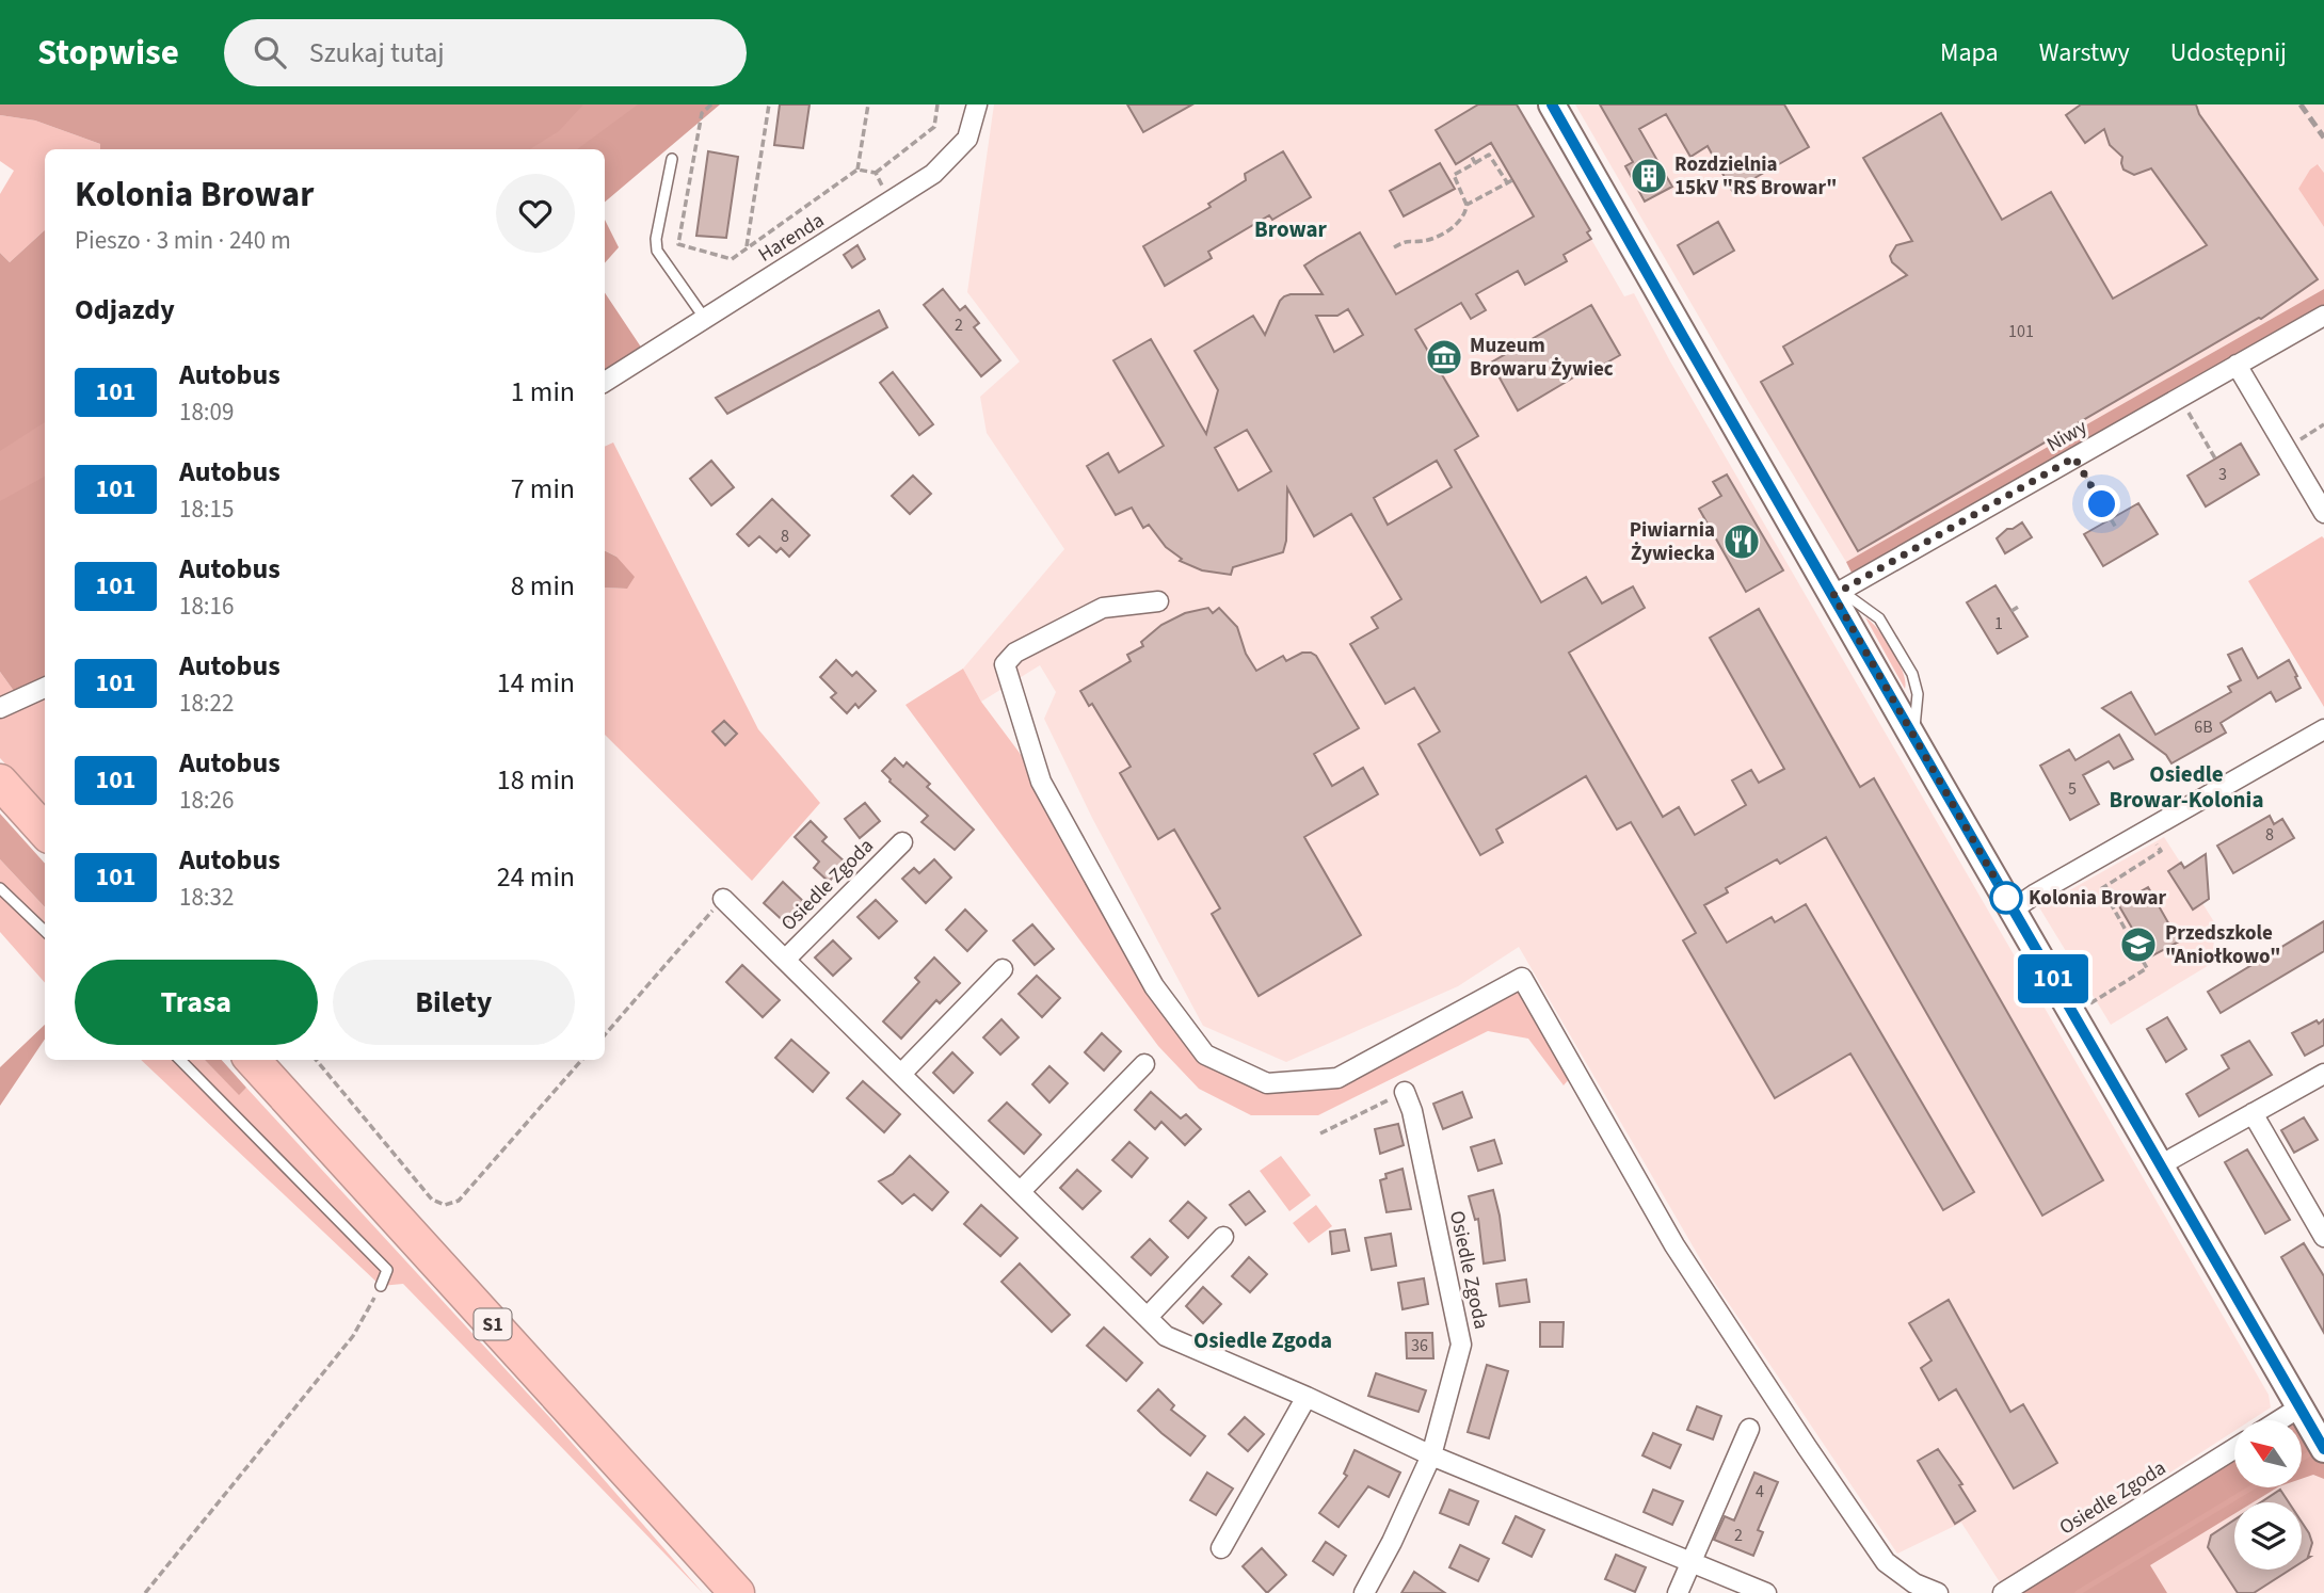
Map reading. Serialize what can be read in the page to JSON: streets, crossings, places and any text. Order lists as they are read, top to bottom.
{
  "streets": {
    "highway": ["S1"],
    "street": ["Harenda", "Niwy", "Osiedle Zgoda"]
  },
  "districts": ["Browar", "Osiedle Browar-Kolonia", "Osiedle Zgoda"],
  "places": {
    "building": ["Rozdzielnia 15kV \"RS Browar\""],
    "museum": ["Muzeum Browaru Żywiec"],
    "restaurant": ["Piwiarnia Żywiecka"],
    "other": ["Kolonia Browar"],
    "school or university": ["Przedszkole \"Aniołkowo\""]
  },
  "lines": ["bus line 101"],
  "house_numbers": [
    "2",
    "101",
    "3",
    "8",
    "1",
    "6B",
    "5",
    "8",
    "36",
    "4",
    "2"
  ],
  "north": "top left",
  "page": {
    "header": "Stopwise",
    "search": "Szukaj tutaj",
    "nav": ["Mapa", "Warstwy", "Udostępnij"],
    "on_map": "101",
    "heading": [
      ["Kolonia Browar", "Pieszo · 3 min · 240 m"],
      "Odjazdy"
    ],
    "list": [
      {
        "mark": "101",
        "name": "Autobus",
        "note": "18:09",
        "value": "1 min"
      },
      {
        "mark": "101",
        "name": "Autobus",
        "note": "18:15",
        "value": "7 min"
      },
      {
        "mark": "101",
        "name": "Autobus",
        "note": "18:16",
        "value": "8 min"
      },
      {
        "mark": "101",
        "name": "Autobus",
        "note": "18:22",
        "value": "14 min"
      },
      {
        "mark": "101",
        "name": "Autobus",
        "note": "18:26",
        "value": "18 min"
      },
      {
        "mark": "101",
        "name": "Autobus",
        "note": "18:32",
        "value": "24 min"
      }
    ],
    "buttons": ["Trasa", "Bilety"]
  }
}
